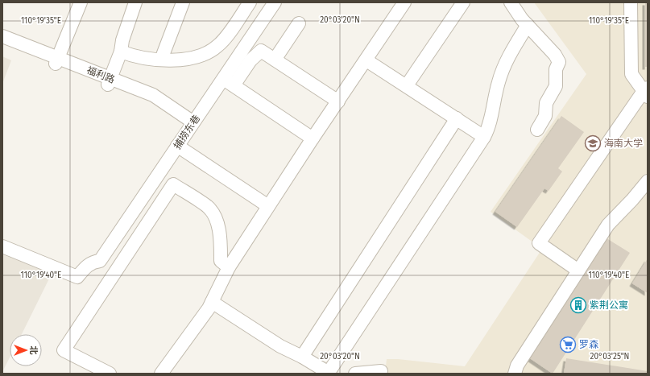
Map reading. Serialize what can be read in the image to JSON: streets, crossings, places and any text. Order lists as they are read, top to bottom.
{
  "streets": {
    "street": ["福利路", "捕捞东巷"]
  },
  "crossings": [
    ["福利路", "捕捞东巷"]
  ],
  "places": {
    "school or university": ["海南大学"],
    "building": ["紫荆公寓"],
    "supermarket": ["罗森"]
  },
  "north": "right",
  "coordinates": [
    "20°03'20\"N",
    "110°19'35\"E",
    "110°19'40\"E",
    "20°03'25\"N"
  ]
}
